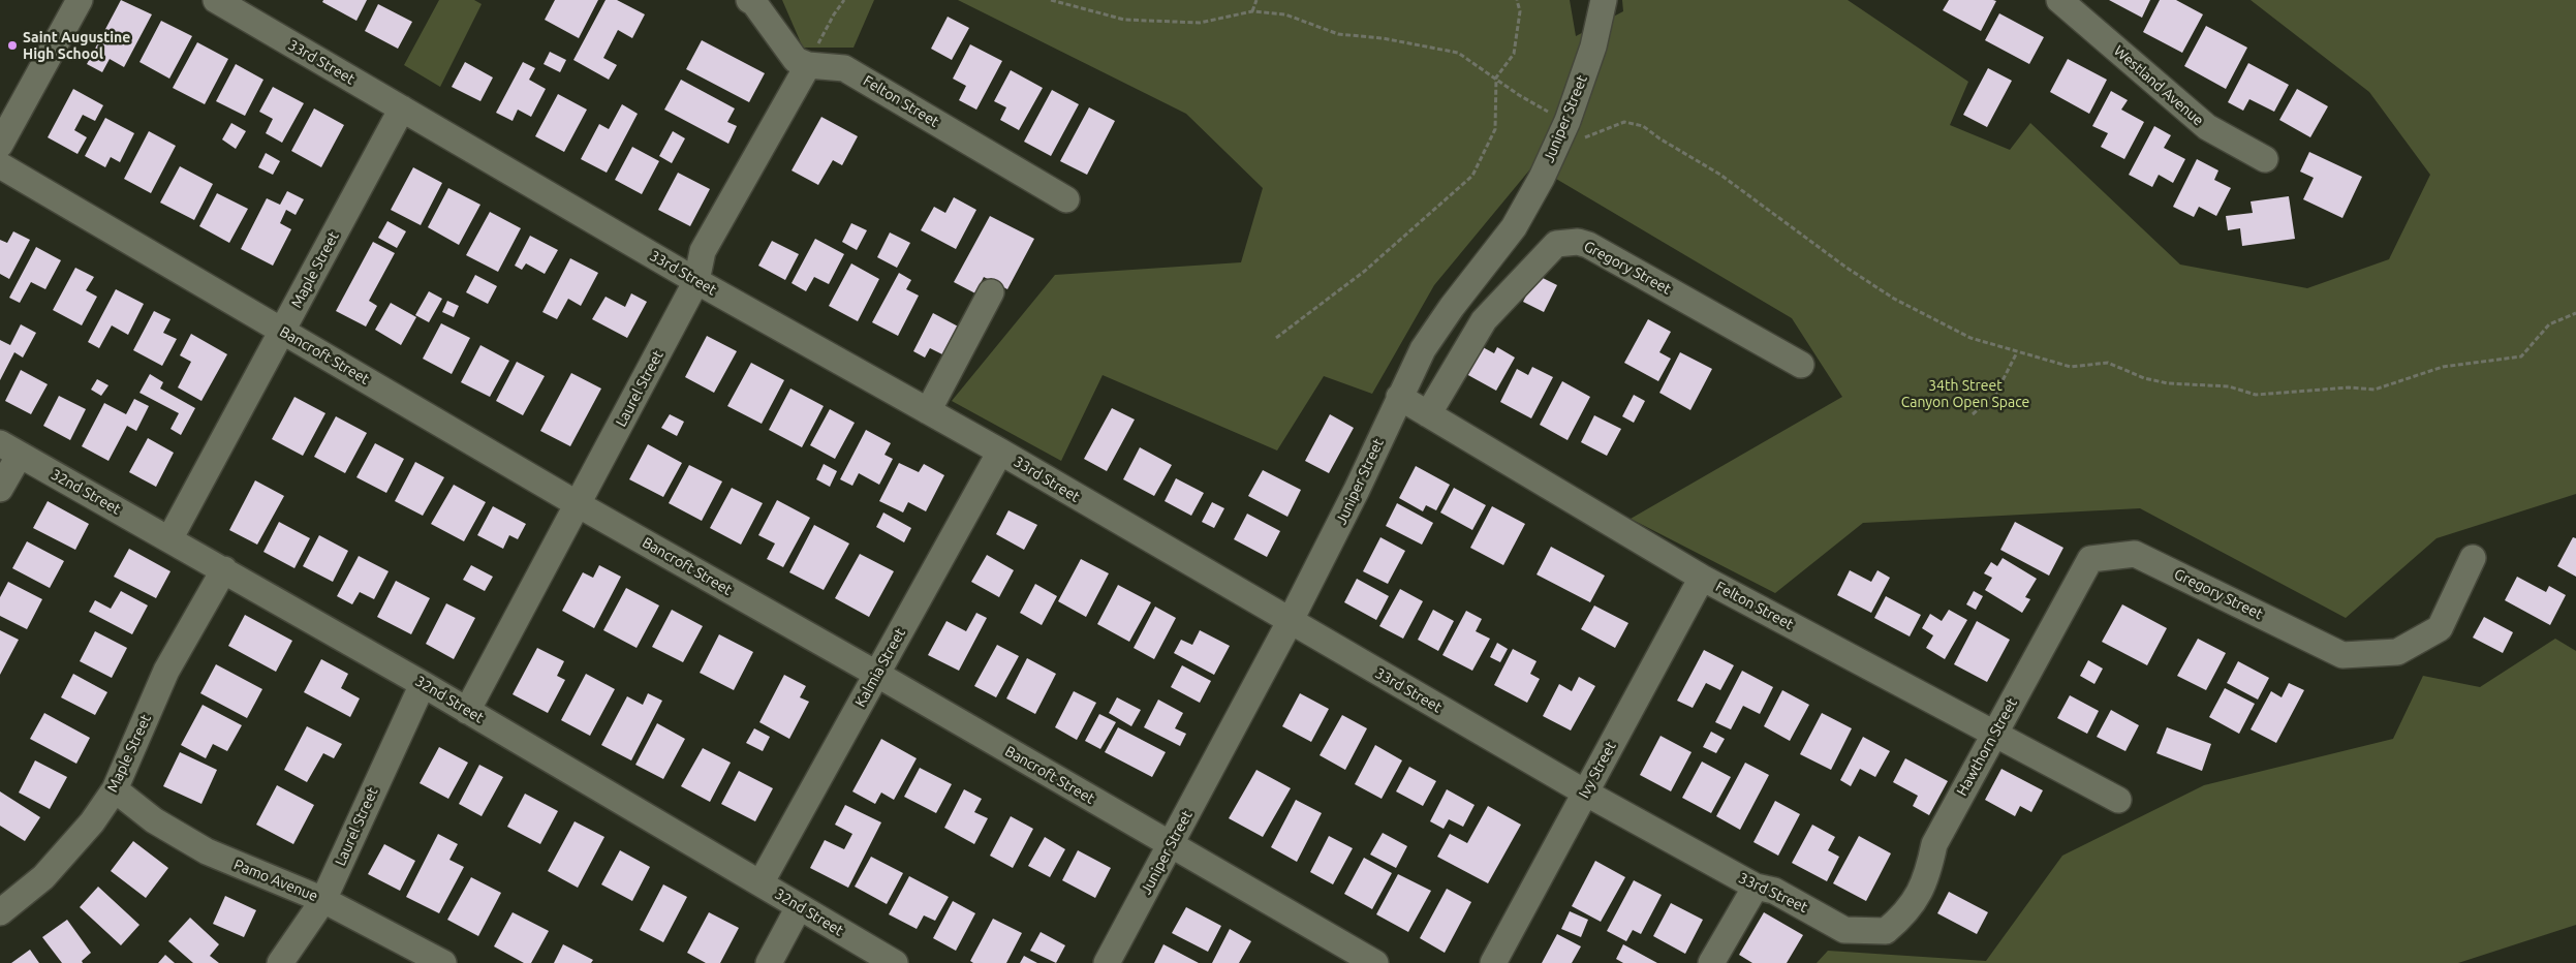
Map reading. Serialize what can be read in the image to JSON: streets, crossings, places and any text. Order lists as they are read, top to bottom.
{
  "streets": {
    "street": [
      "33rd Street",
      "Westland Avenue",
      "Felton Street",
      "Juniper Street",
      "Gregory Street",
      "Maple Street",
      "Bancroft Street",
      "Laurel Street",
      "32nd Street",
      "Kalmia Street",
      "Hawthorn Street",
      "Ivy Street",
      "Pamo Avenue"
    ]
  },
  "crossings": [
    ["33rd Street", "Juniper Street"],
    ["33rd Street", "Maple Street"],
    ["33rd Street", "Laurel Street"],
    ["33rd Street", "Kalmia Street"],
    ["33rd Street", "Hawthorn Street"],
    ["33rd Street", "Ivy Street"],
    ["Felton Street", "Juniper Street"],
    ["Felton Street", "Gregory Street"],
    ["Felton Street", "Laurel Street"],
    ["Felton Street", "Hawthorn Street"],
    ["Felton Street", "Ivy Street"],
    ["Juniper Street", "Bancroft Street"],
    ["Gregory Street", "Hawthorn Street"],
    ["Maple Street", "Bancroft Street"],
    ["Maple Street", "32nd Street"],
    ["Maple Street", "Pamo Avenue"],
    ["Bancroft Street", "Laurel Street"],
    ["Bancroft Street", "Kalmia Street"],
    ["Laurel Street", "32nd Street"],
    ["Laurel Street", "Pamo Avenue"],
    ["32nd Street", "Kalmia Street"]
  ],
  "parks": ["34th Street Canyon Open Space"],
  "places": ["Saint Augustine High School"]
}
